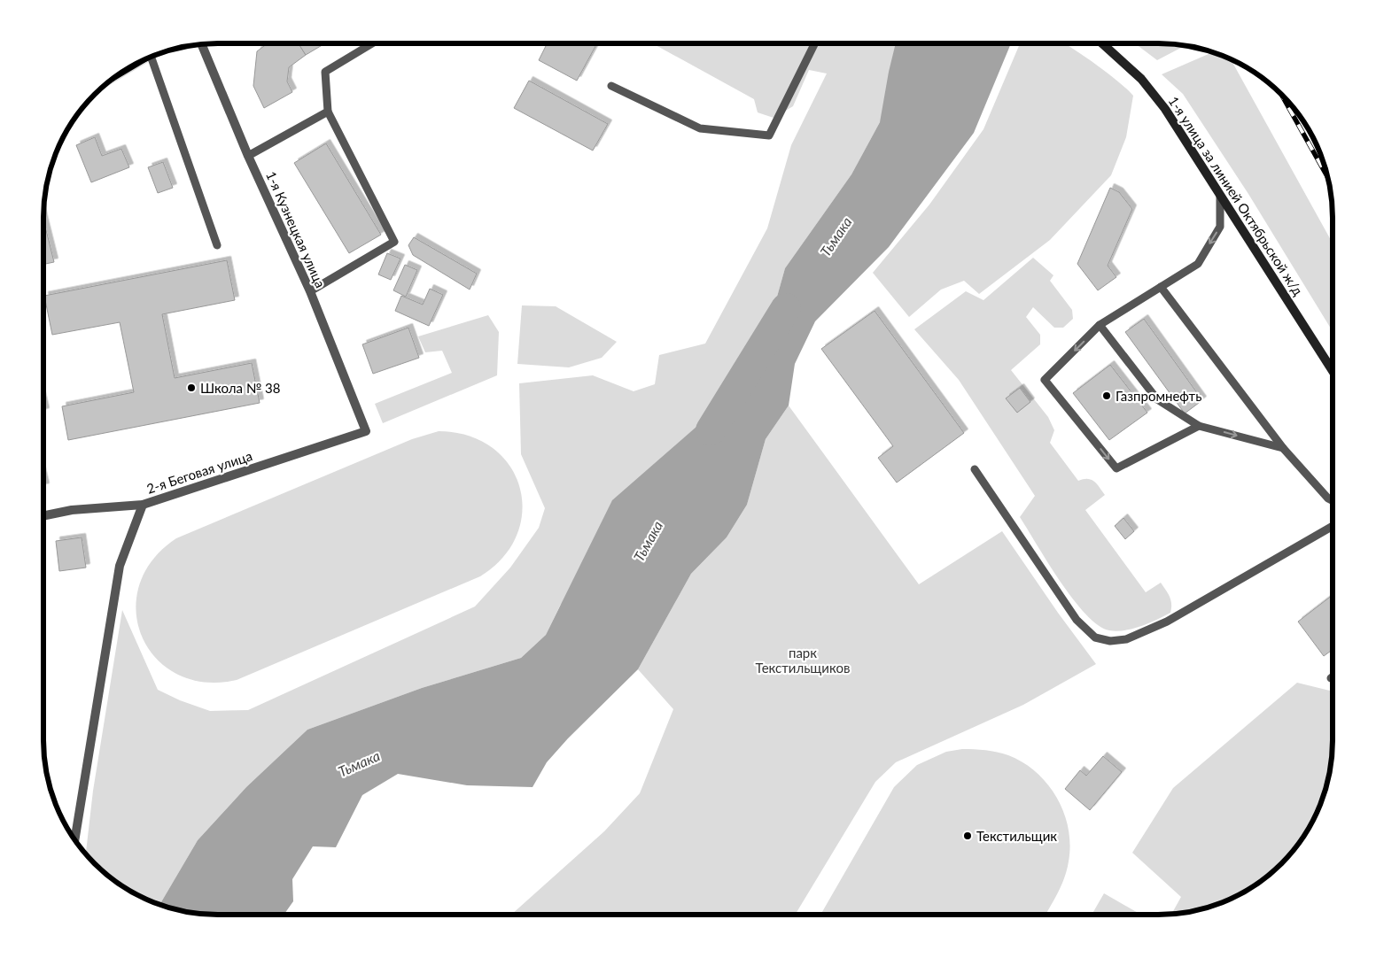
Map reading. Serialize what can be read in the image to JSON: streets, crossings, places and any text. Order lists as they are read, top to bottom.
{
  "streets": {
    "main road": ["1-я улица за линией Октябрьской ж/д"],
    "street": ["1-я Кузнецкая улица", "2-я Беговая улица"]
  },
  "crossings": [
    ["1-я Кузнецкая улица", "2-я Беговая улица"]
  ],
  "water": ["Тьмака"],
  "parks": ["парк Текстильщиков"],
  "places": ["Школа № 38", "Газпромнефть", "Текстильщик"]
}
